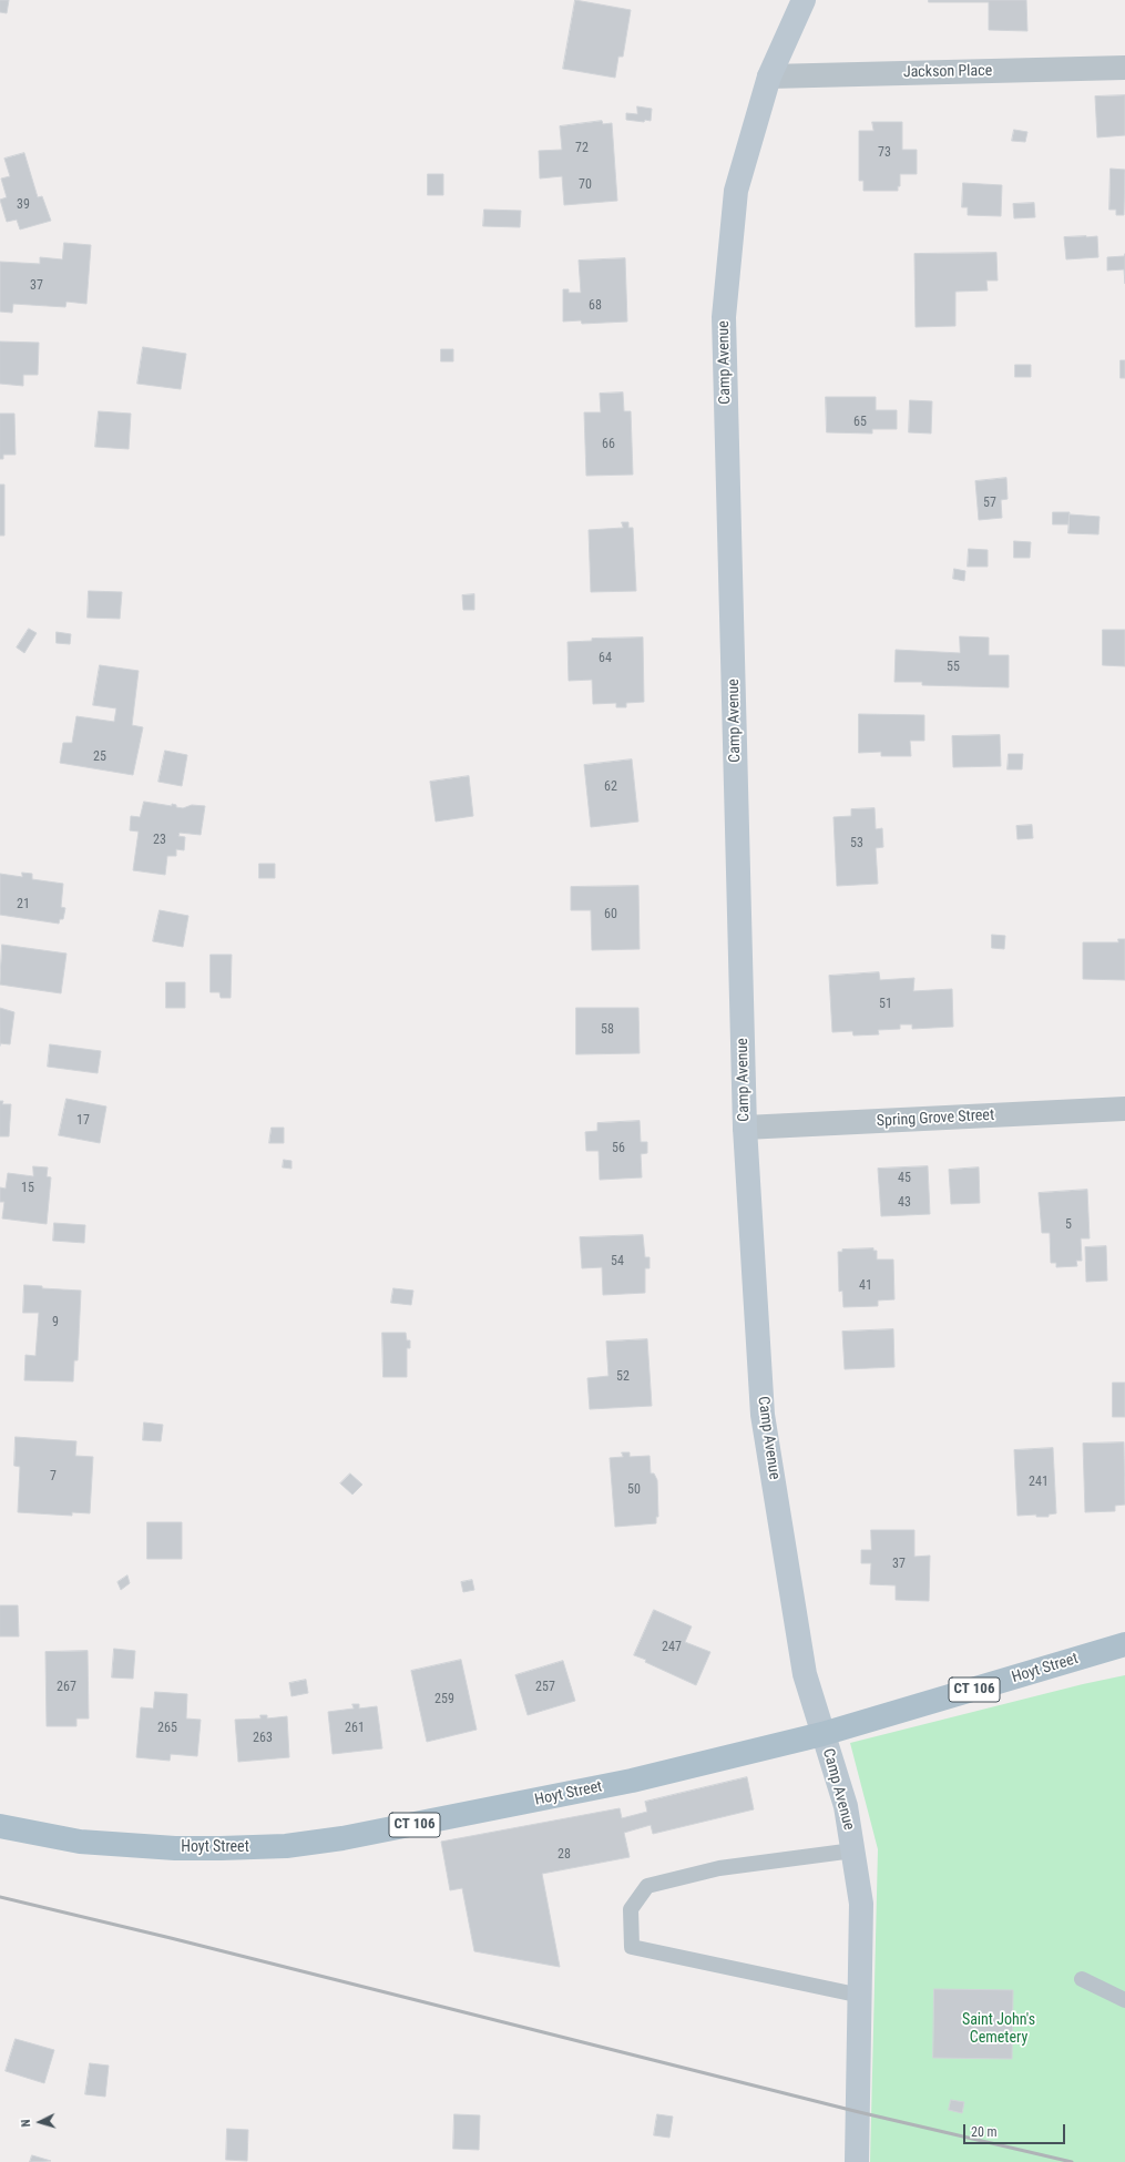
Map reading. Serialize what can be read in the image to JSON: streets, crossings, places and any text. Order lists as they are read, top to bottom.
{
  "streets": {
    "main road": ["Hoyt Street", "CT 106"],
    "street": ["Jackson Place", "Camp Avenue", "Spring Grove Street"]
  },
  "crossings": [
    ["Jackson Place", "Camp Avenue"],
    ["Camp Avenue", "Spring Grove Street"],
    ["Camp Avenue", "Hoyt Street"]
  ],
  "parks": ["Saint John's Cemetery"],
  "house_numbers": [
    "72",
    "73",
    "70",
    "39",
    "37",
    "68",
    "65",
    "66",
    "57",
    "64",
    "55",
    "25",
    "62",
    "23",
    "53",
    "21",
    "60",
    "51",
    "58",
    "17",
    "56",
    "45",
    "15",
    "43",
    "5",
    "54",
    "41",
    "9",
    "52",
    "7",
    "241",
    "50",
    "37",
    "247",
    "267",
    "257",
    "259",
    "265",
    "261",
    "263",
    "28"
  ],
  "scale_bar": "20 m",
  "north": "left"
}
